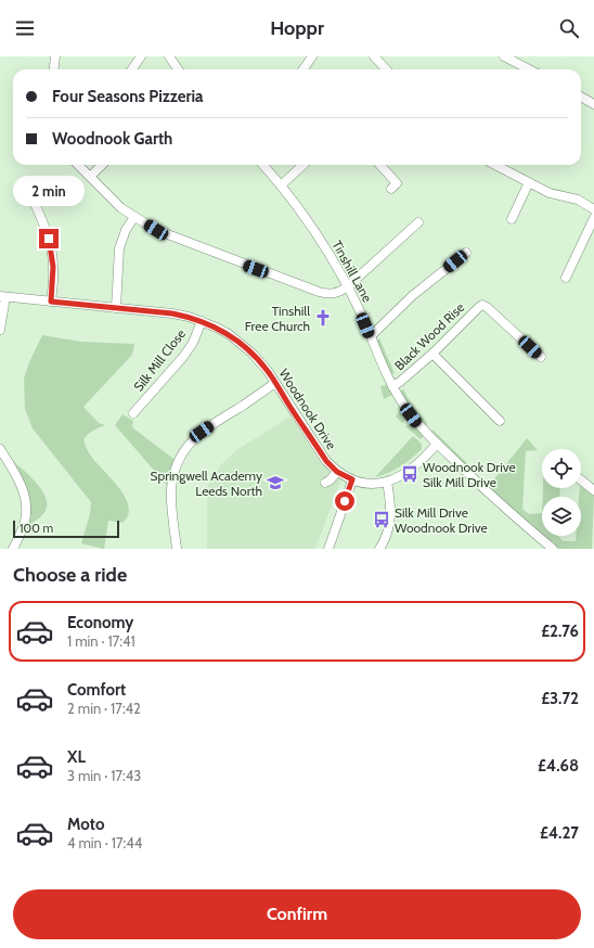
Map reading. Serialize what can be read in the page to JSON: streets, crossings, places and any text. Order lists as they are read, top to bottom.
{
  "streets": {
    "street": [
      "Tinshill Lane",
      "Black Wood Rise",
      "Silk Mill Close",
      "Woodnook Drive"
    ]
  },
  "crossings": [
    ["Tinshill Lane", "Black Wood Rise"],
    ["Tinshill Lane", "Woodnook Drive"],
    ["Silk Mill Close", "Woodnook Drive"]
  ],
  "places": {
    "church": ["Tinshill Free Church"],
    "bus stop": ["Woodnook Drive Silk Mill Drive", "Silk Mill Drive Woodnook Drive"],
    "school or university": ["Springwell Academy Leeds North"]
  },
  "scale_bar": "100 m",
  "page": {
    "header": "Hoppr",
    "banner": ["Four Seasons Pizzeria", "Woodnook Garth"],
    "bubble": "2 min",
    "scale": "100 m",
    "heading": "Choose a ride",
    "list": [
      {
        "name": "Economy",
        "note": "1 min · 17:41",
        "value": "£2.76"
      },
      {
        "name": "Comfort",
        "note": "2 min · 17:42",
        "value": "£3.72"
      },
      {
        "name": "XL",
        "note": "3 min · 17:43",
        "value": "£4.68"
      },
      {
        "name": "Moto",
        "note": "4 min · 17:44",
        "value": "£4.27"
      }
    ],
    "buttons": "Confirm"
  }
}
